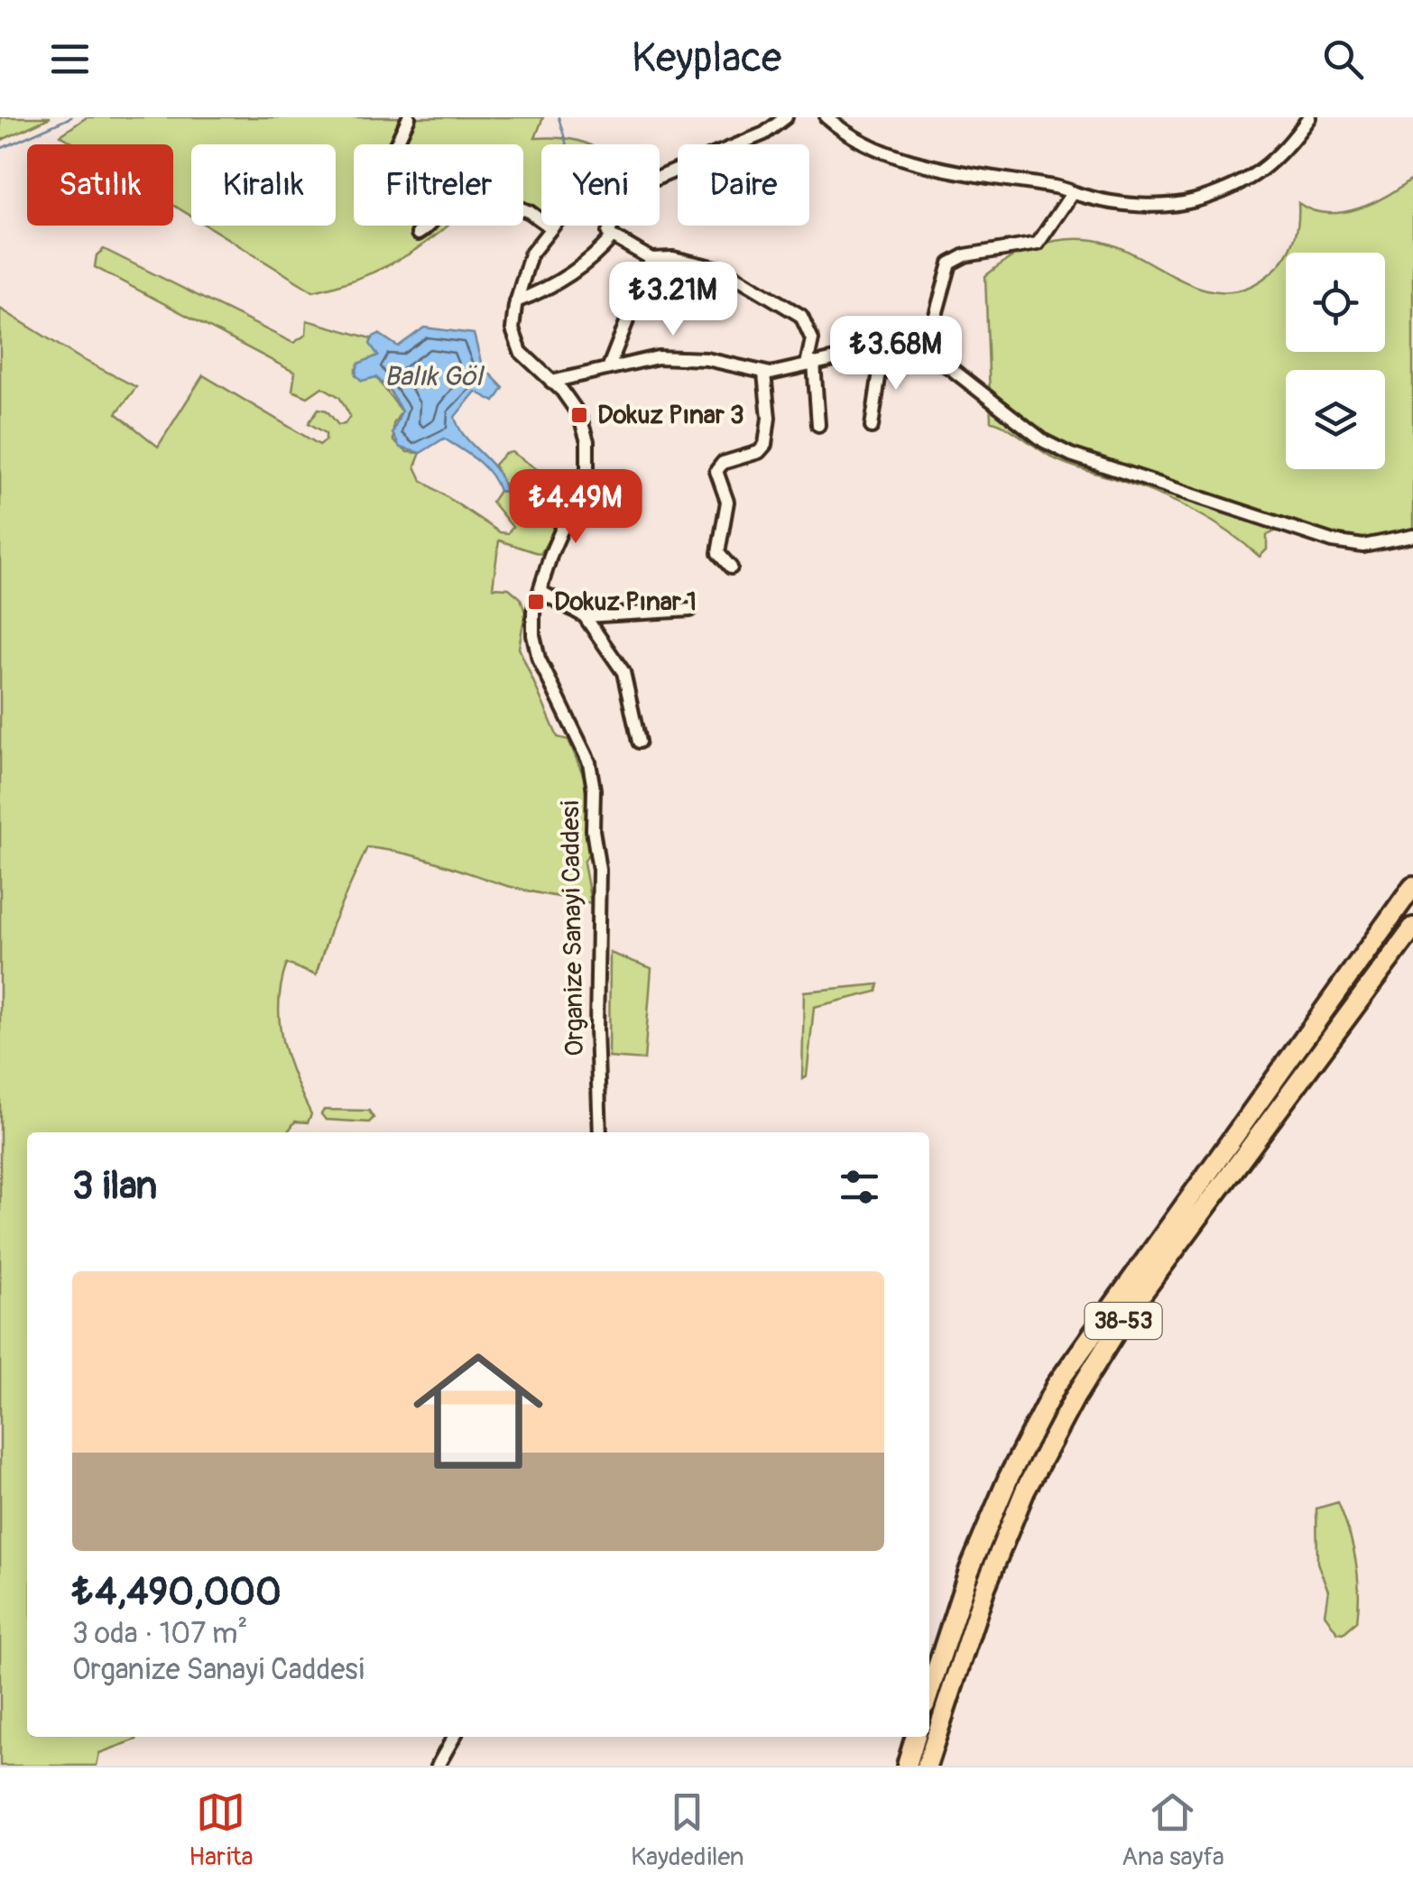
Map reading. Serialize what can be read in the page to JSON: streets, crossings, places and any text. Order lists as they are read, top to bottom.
{
  "streets": {
    "highway": ["38-53"],
    "street": ["Organize Sanayi Caddesi"]
  },
  "water": ["Balık Göl"],
  "places": {
    "transit": ["Dokuz Pınar 3", "Dokuz Pınar 1"]
  },
  "page": {
    "header": "Keyplace",
    "chip": [
      "Satılık",
      "Kiralık",
      "Filtreler",
      "Yeni",
      "Daire"
    ],
    "price": ["₺3.21M", "₺3.68M", "₺4.49M"],
    "heading": "3 ilan",
    "list": [
      {
        "name": "₺4,490,000",
        "note": "3 oda · 107 m² · Organize Sanayi Caddesi"
      }
    ],
    "tabs": ["Harita", "Kaydedilen", "Ana sayfa"]
  }
}
